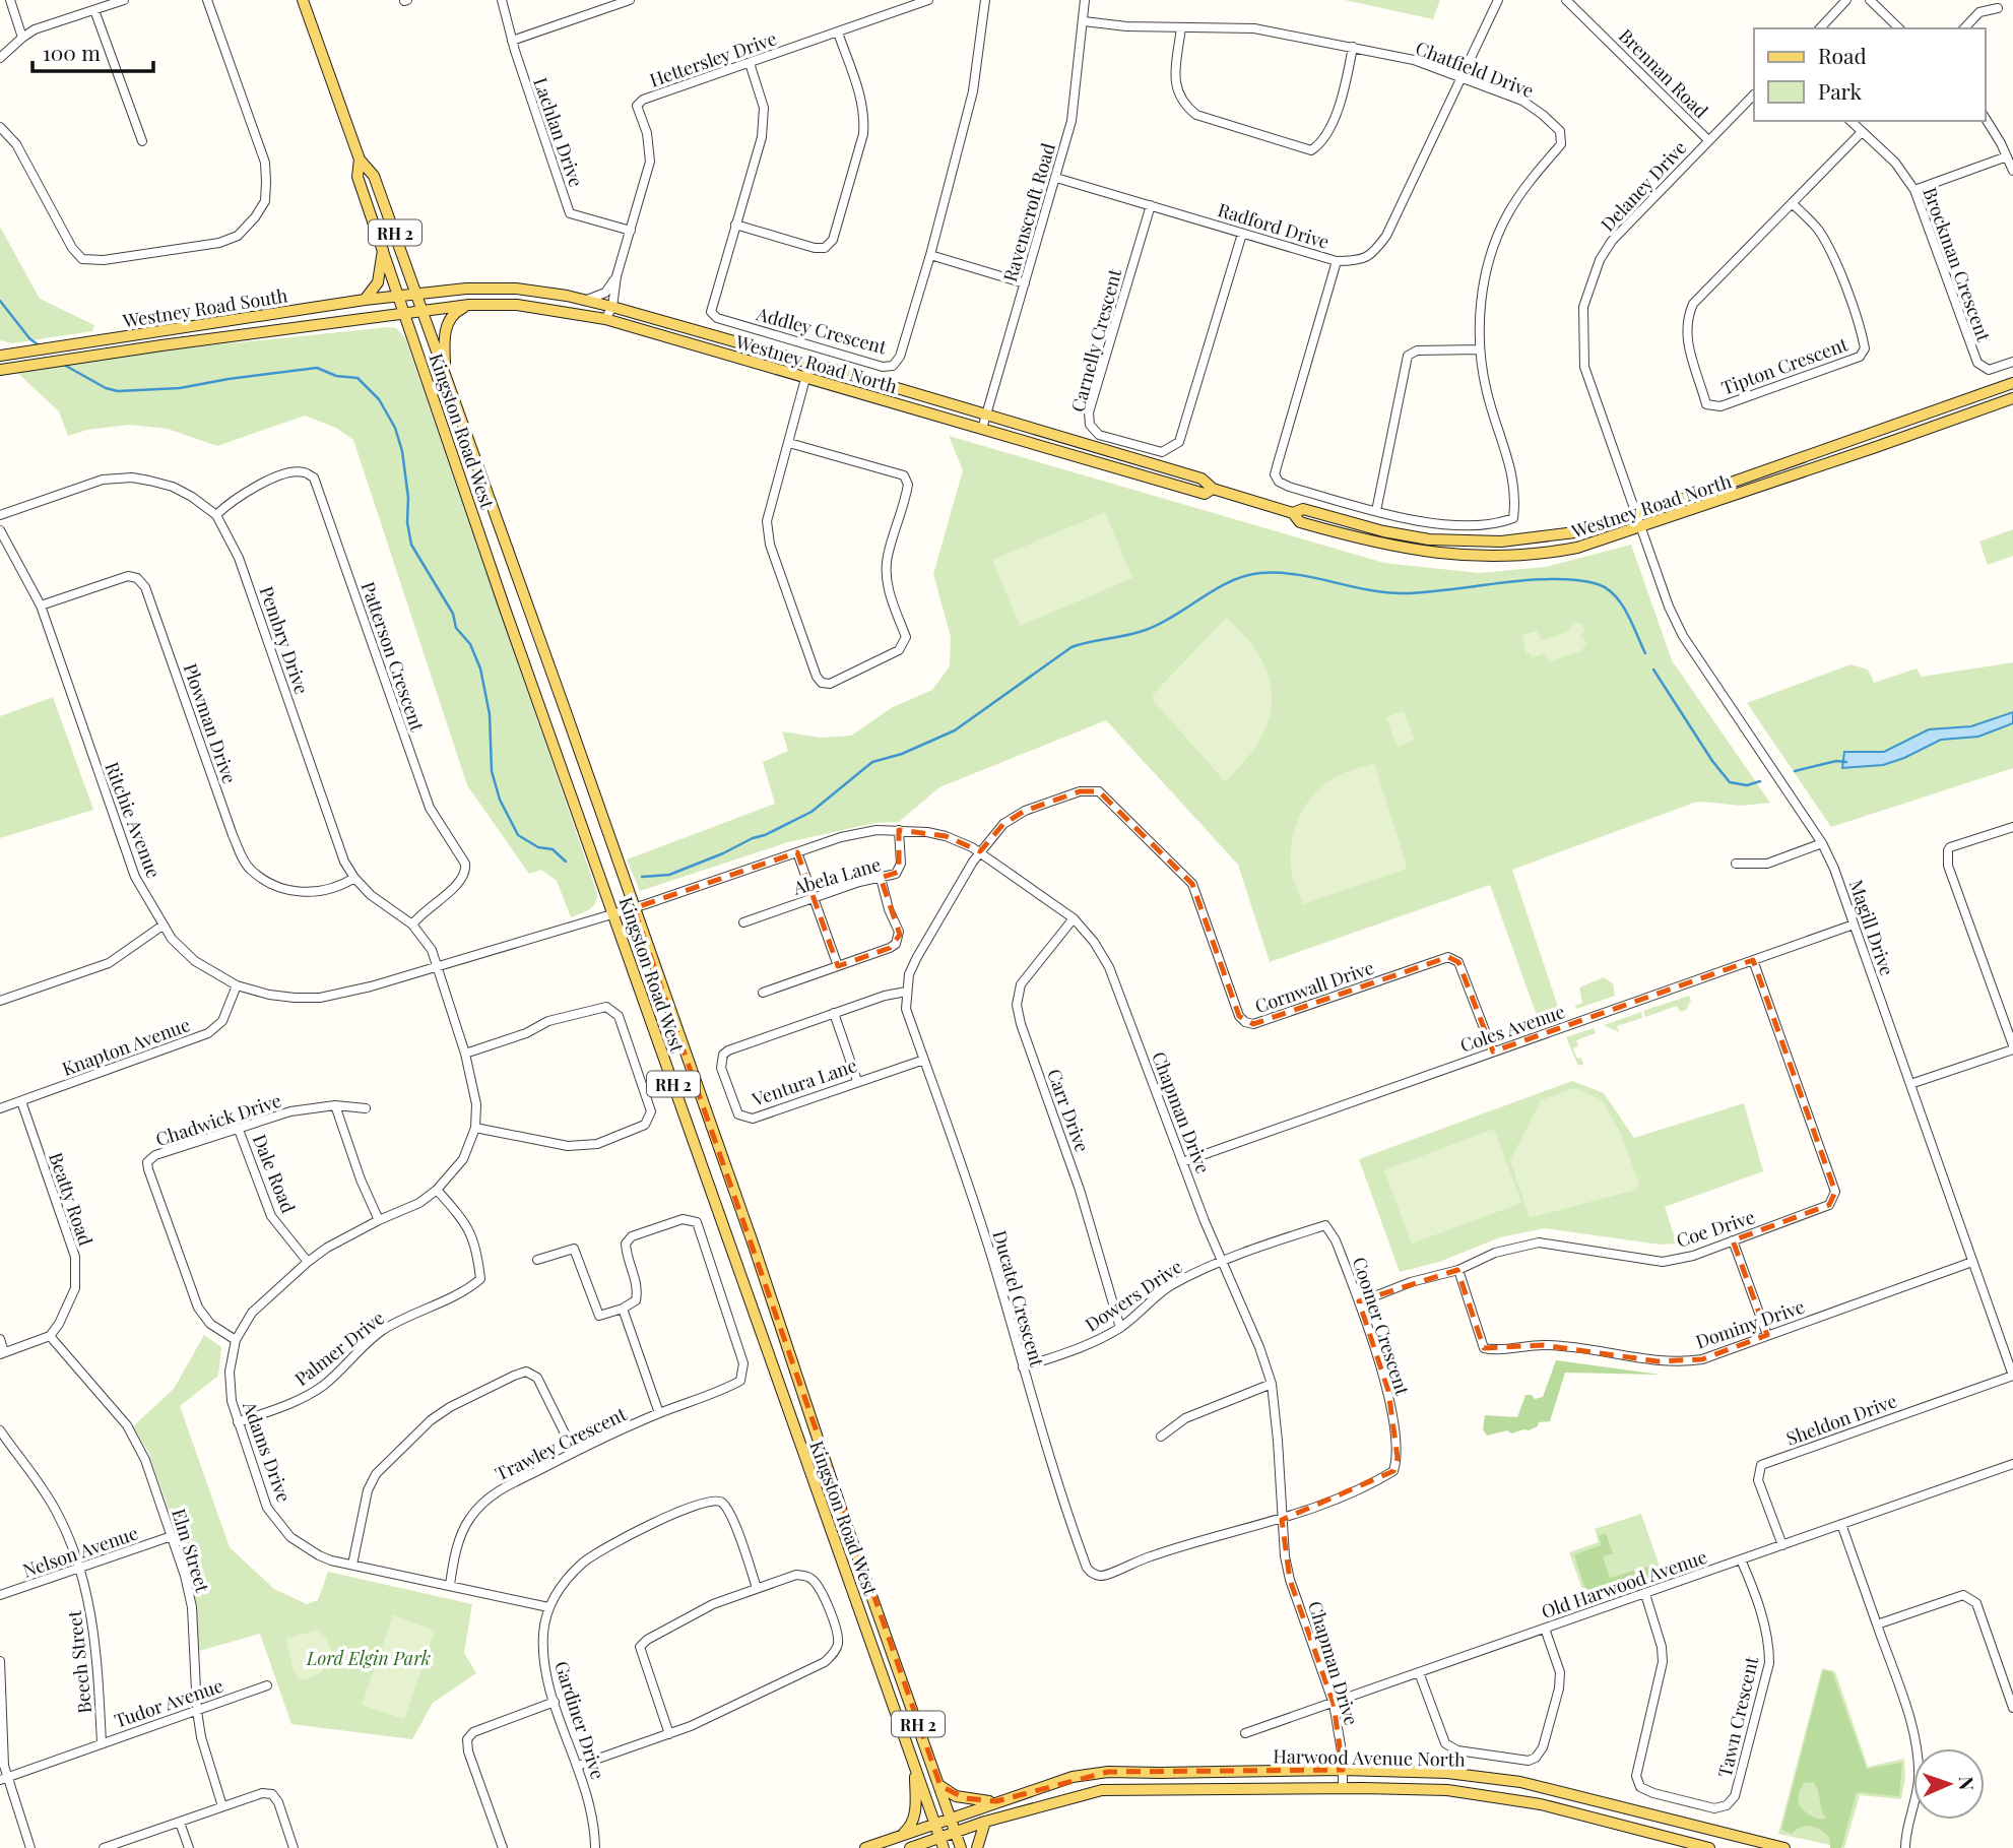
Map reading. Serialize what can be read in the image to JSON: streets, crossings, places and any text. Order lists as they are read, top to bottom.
{
  "streets": {
    "main road": [
      "RH 2",
      "Westney Road South",
      "Westney Road North",
      "Kingston Road West",
      "Harwood Avenue North"
    ],
    "street": [
      "Hettersley Drive",
      "Chatfield Drive",
      "Brennan Road",
      "Lachlan Drive",
      "Delaney Drive",
      "Ravenscroft Road",
      "Radford Drive",
      "Brockman Crescent",
      "Addley Crescent",
      "Carnelly Crescent",
      "Tipton Crescent",
      "Pembry Drive",
      "Patterson Crescent",
      "Plowman Drive",
      "Ritchie Avenue",
      "Abela Lane",
      "Magill Drive",
      "Cornwall Drive",
      "Coles Avenue",
      "Knapton Avenue",
      "Ventura Lane",
      "Carr Drive",
      "Chapman Drive",
      "Chadwick Drive",
      "Dale Road",
      "Beatty Road",
      "Coe Drive",
      "Dowers Drive",
      "Ducatel Crescent",
      "Dominy Drive",
      "Coomer Crescent",
      "Palmer Drive",
      "Sheldon Drive",
      "Trawley Crescent",
      "Adams Drive",
      "Elm Street",
      "Nelson Avenue",
      "Old Harwood Avenue",
      "Beech Street",
      "Tudor Avenue",
      "Tawn Crescent",
      "Gardiner Drive"
    ]
  },
  "crossings": [
    ["Hettersley Drive", "Lachlan Drive"],
    ["Hettersley Drive", "Addley Crescent"],
    ["Hettersley Drive", "Westney Road North"],
    ["Chatfield Drive", "Ravenscroft Road"],
    ["Chatfield Drive", "Radford Drive"],
    ["Brennan Road", "Delaney Drive"],
    ["Delaney Drive", "Westney Road North"],
    ["Delaney Drive", "Magill Drive"],
    ["Ravenscroft Road", "Radford Drive"],
    ["Ravenscroft Road", "Westney Road North"],
    ["Radford Drive", "Carnelly Crescent"],
    ["RH 2", "Kingston Road West"],
    ["RH 2", "Harwood Avenue North"],
    ["Brockman Crescent", "Tipton Crescent"],
    ["Westney Road South", "Westney Road North"],
    ["Westney Road South", "Kingston Road West"],
    ["Westney Road North", "Kingston Road West"],
    ["Westney Road North", "Magill Drive"],
    ["Kingston Road West", "Ritchie Avenue"],
    ["Kingston Road West", "Chapman Drive"],
    ["Kingston Road West", "Harwood Avenue North"],
    ["Pembry Drive", "Patterson Crescent"],
    ["Pembry Drive", "Plowman Drive"],
    ["Pembry Drive", "Ritchie Avenue"],
    ["Pembry Drive", "Adams Drive"],
    ["Plowman Drive", "Ritchie Avenue"],
    ["Ritchie Avenue", "Knapton Avenue"],
    ["Ritchie Avenue", "Chapman Drive"],
    ["Ritchie Avenue", "Adams Drive"],
    ["Abela Lane", "Chapman Drive"],
    ["Magill Drive", "Coles Avenue"],
    ["Magill Drive", "Dominy Drive"],
    ["Magill Drive", "Sheldon Drive"],
    ["Cornwall Drive", "Coles Avenue"],
    ["Cornwall Drive", "Chapman Drive"],
    ["Cornwall Drive", "Ducatel Crescent"],
    ["Coles Avenue", "Chapman Drive"],
    ["Coles Avenue", "Coe Drive"],
    ["Knapton Avenue", "Beatty Road"],
    ["Ventura Lane", "Ducatel Crescent"],
    ["Carr Drive", "Chapman Drive"],
    ["Carr Drive", "Dowers Drive"],
    ["Chapman Drive", "Dowers Drive"],
    ["Chapman Drive", "Ducatel Crescent"],
    ["Chapman Drive", "Coomer Crescent"],
    ["Chapman Drive", "Old Harwood Avenue"],
    ["Chapman Drive", "Harwood Avenue North"],
    ["Chadwick Drive", "Dale Road"],
    ["Chadwick Drive", "Adams Drive"],
    ["Dale Road", "Adams Drive"],
    ["Beatty Road", "Elm Street"],
    ["Coe Drive", "Dominy Drive"],
    ["Coe Drive", "Coomer Crescent"],
    ["Dowers Drive", "Ducatel Crescent"],
    ["Dowers Drive", "Coomer Crescent"],
    ["Ducatel Crescent", "Coomer Crescent"],
    ["Palmer Drive", "Adams Drive"],
    ["Sheldon Drive", "Old Harwood Avenue"],
    ["Trawley Crescent", "Adams Drive"],
    ["Adams Drive", "Gardiner Drive"],
    ["Elm Street", "Nelson Avenue"],
    ["Elm Street", "Tudor Avenue"],
    ["Nelson Avenue", "Beech Street"],
    ["Old Harwood Avenue", "Tawn Crescent"],
    ["Beech Street", "Tudor Avenue"]
  ],
  "parks": ["Lord Elgin Park"],
  "legend": ["Road", "Park"],
  "scale_bar": "100 m",
  "north": "right"
}
